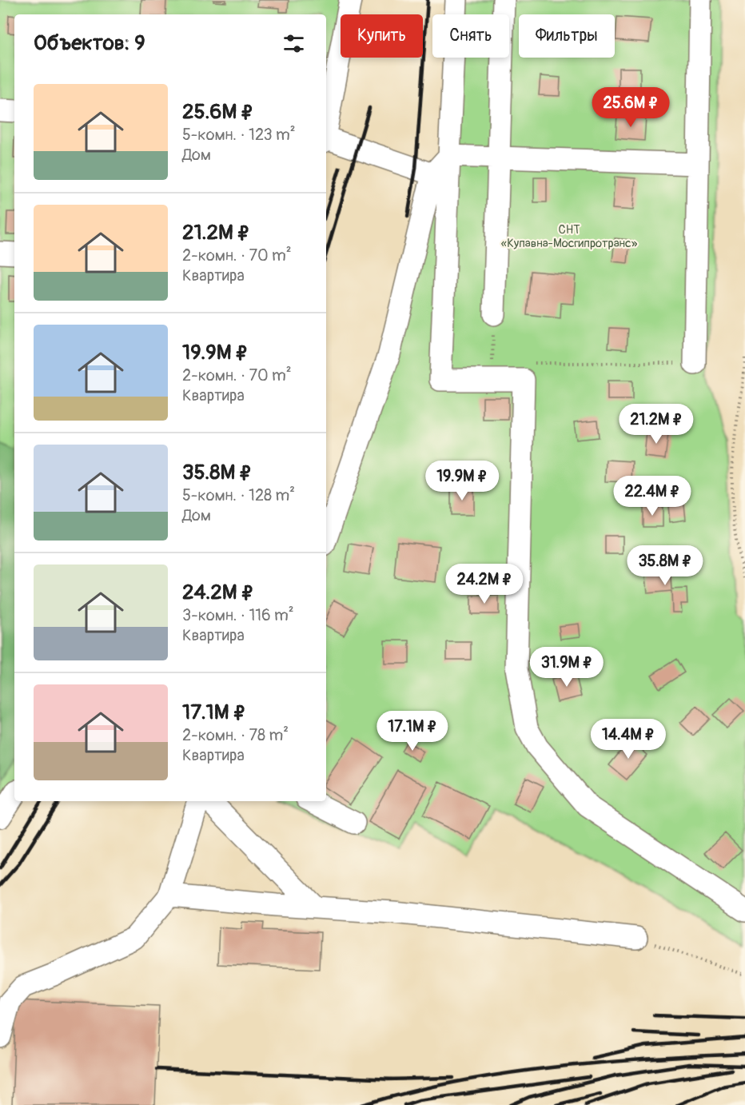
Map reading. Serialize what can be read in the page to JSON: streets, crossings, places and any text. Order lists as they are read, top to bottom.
{
  "parks": ["СНТ «Купавна-Мосгипротранс»"],
  "page": {
    "chip": ["Купить", "Снять", "Фильтры"],
    "heading": "Объектов: 9",
    "list": [
      {
        "name": "25.6M ₽",
        "note": "5-комн. · 123 m² · Дом"
      },
      {
        "name": "21.2M ₽",
        "note": "2-комн. · 70 m² · Квартира"
      },
      {
        "name": "19.9M ₽",
        "note": "2-комн. · 70 m² · Квартира"
      },
      {
        "name": "35.8M ₽",
        "note": "5-комн. · 128 m² · Дом"
      },
      {
        "name": "24.2M ₽",
        "note": "3-комн. · 116 m² · Квартира"
      },
      {
        "name": "17.1M ₽",
        "note": "2-комн. · 78 m² · Квартира"
      }
    ],
    "price": [
      "25.6M ₽",
      "21.2M ₽",
      "19.9M ₽",
      "22.4M ₽",
      "35.8M ₽",
      "24.2M ₽",
      "31.9M ₽",
      "17.1M ₽",
      "14.4M ₽"
    ]
  }
}
